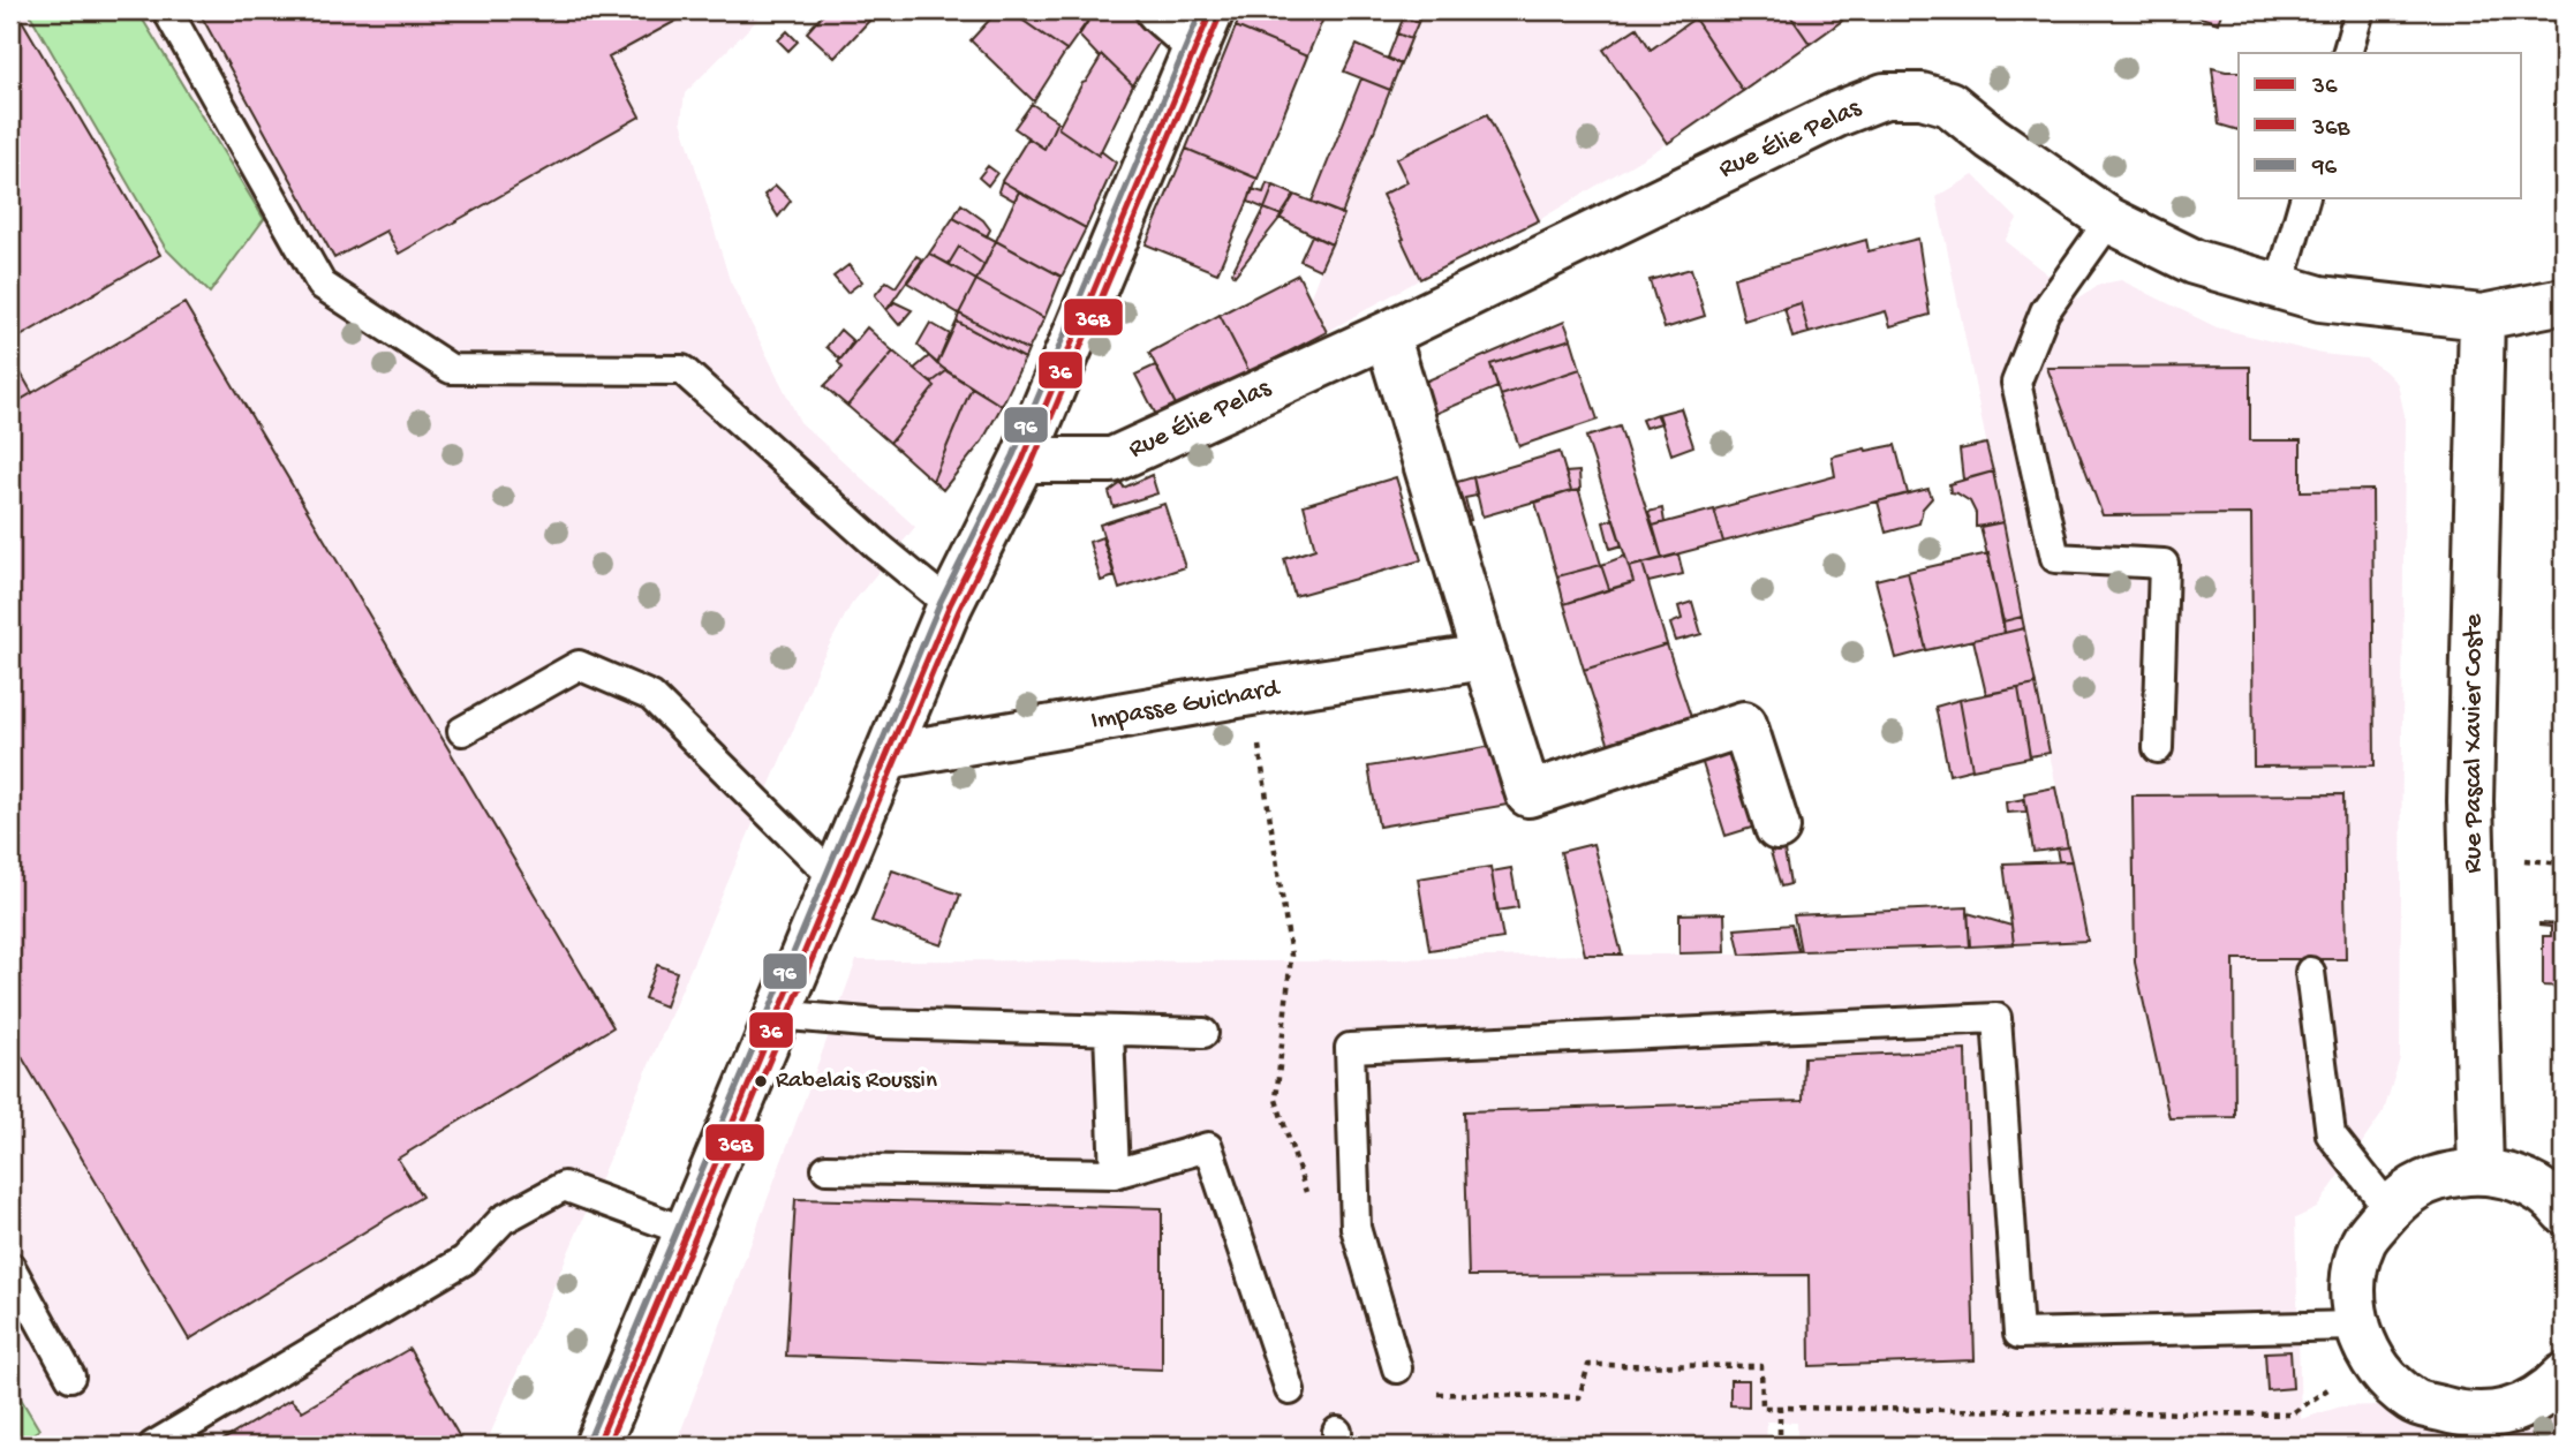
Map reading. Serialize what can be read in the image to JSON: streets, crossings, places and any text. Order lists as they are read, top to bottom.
{
  "streets": {
    "street": ["Rue Élie Pelas", "Impasse Guichard", "Rue Pascal Xavier Coste"]
  },
  "crossings": [
    ["Rue Élie Pelas", "Rue Pascal Xavier Coste"]
  ],
  "places": ["Rabelais Roussin"],
  "lines": ["transit line 36", "transit line 96", "transit line 36B"],
  "legend": ["36", "36B", "96"]
}
